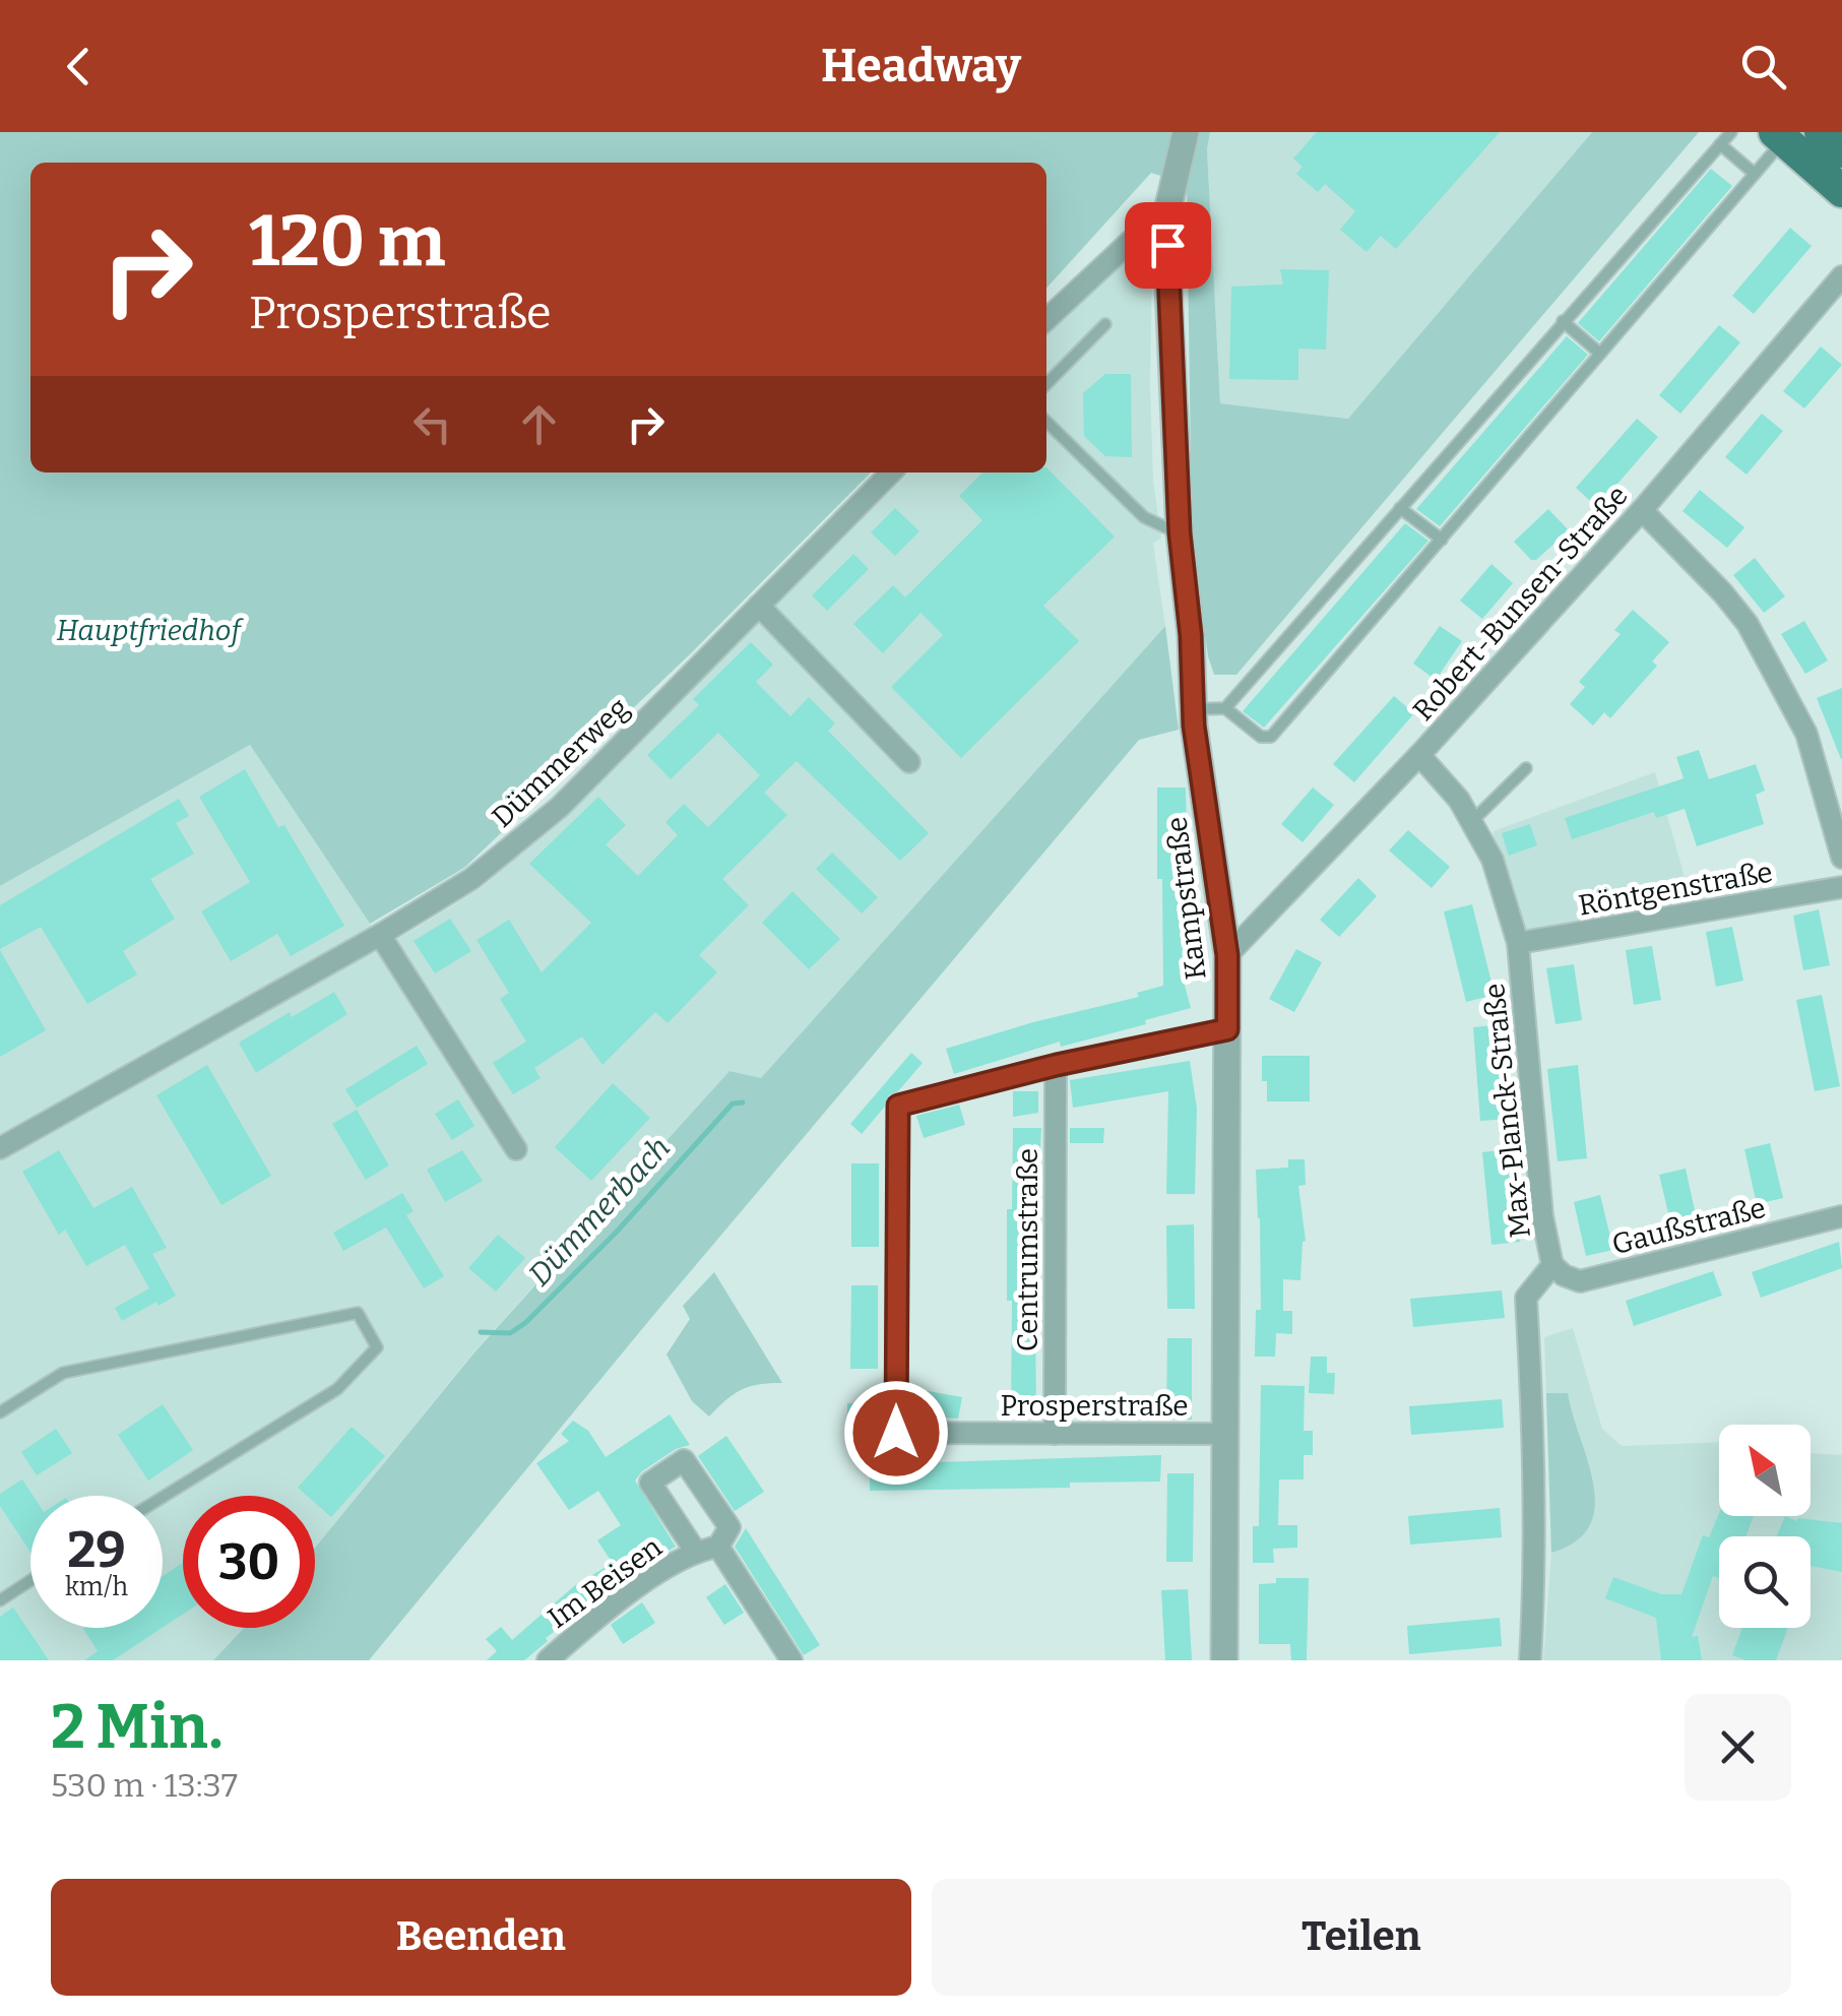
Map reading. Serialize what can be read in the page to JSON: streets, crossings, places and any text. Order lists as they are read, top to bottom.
{
  "streets": {
    "street": [
      "Robert-Bunsen-Straße",
      "Dümmerweg",
      "Röntgenstraße",
      "Kampstraße",
      "Max-Planck-Straße",
      "Gaußstraße",
      "Centrumstraße",
      "Prosperstraße",
      "Im Beisen"
    ]
  },
  "crossings": [
    ["Robert-Bunsen-Straße", "Kampstraße"],
    ["Robert-Bunsen-Straße", "Max-Planck-Straße"],
    ["Röntgenstraße", "Max-Planck-Straße"],
    ["Kampstraße", "Prosperstraße"],
    ["Max-Planck-Straße", "Gaußstraße"],
    ["Centrumstraße", "Prosperstraße"]
  ],
  "water": ["Dümmerbach"],
  "parks": ["Hauptfriedhof"],
  "north": "top left",
  "page": {
    "header": "Headway",
    "turn": ["120 m", "Prosperstraße"],
    "speed": "29 km/h",
    "limit": "30",
    "heading": ["2 Min.", "530 m · 13:37"],
    "buttons": ["Beenden", "Teilen"]
  }
}
